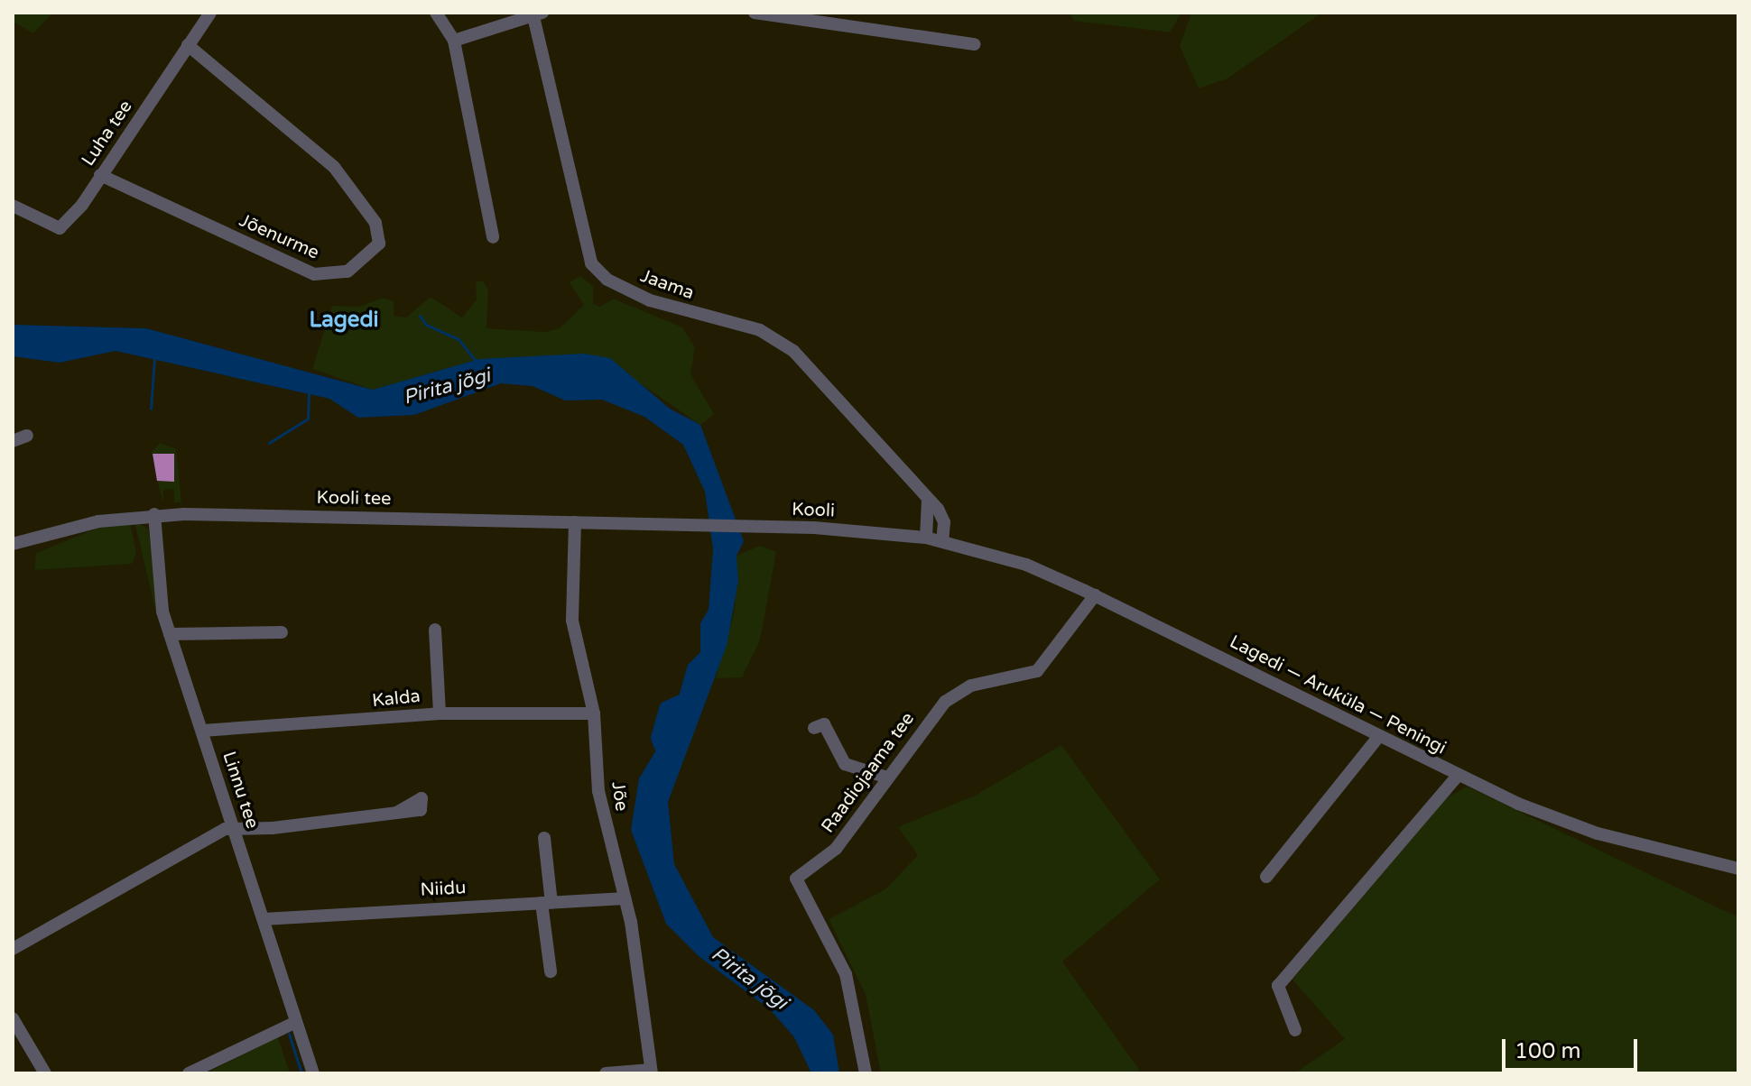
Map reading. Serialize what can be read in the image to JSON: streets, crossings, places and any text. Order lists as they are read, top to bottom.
{
  "streets": {
    "street": [
      "Luha tee",
      "Jõenurme",
      "Jaama",
      "Kooli tee",
      "Kooli",
      "Lagedi — Aruküla — Peningi",
      "Kalda",
      "Raadiojaama tee",
      "Linnu tee",
      "Jõe",
      "Niidu"
    ]
  },
  "crossings": [
    ["Luha tee", "Jõenurme"],
    ["Jaama", "Lagedi — Aruküla — Peningi"],
    ["Kooli tee", "Kooli"],
    ["Kooli tee", "Linnu tee"],
    ["Kooli tee", "Jõe"],
    ["Kooli", "Lagedi — Aruküla — Peningi"],
    ["Lagedi — Aruküla — Peningi", "Raadiojaama tee"],
    ["Kalda", "Linnu tee"],
    ["Kalda", "Jõe"],
    ["Linnu tee", "Niidu"],
    ["Jõe", "Niidu"]
  ],
  "districts": ["Lagedi"],
  "water": ["Pirita jõgi"],
  "scale_bar": "100 m"
}
